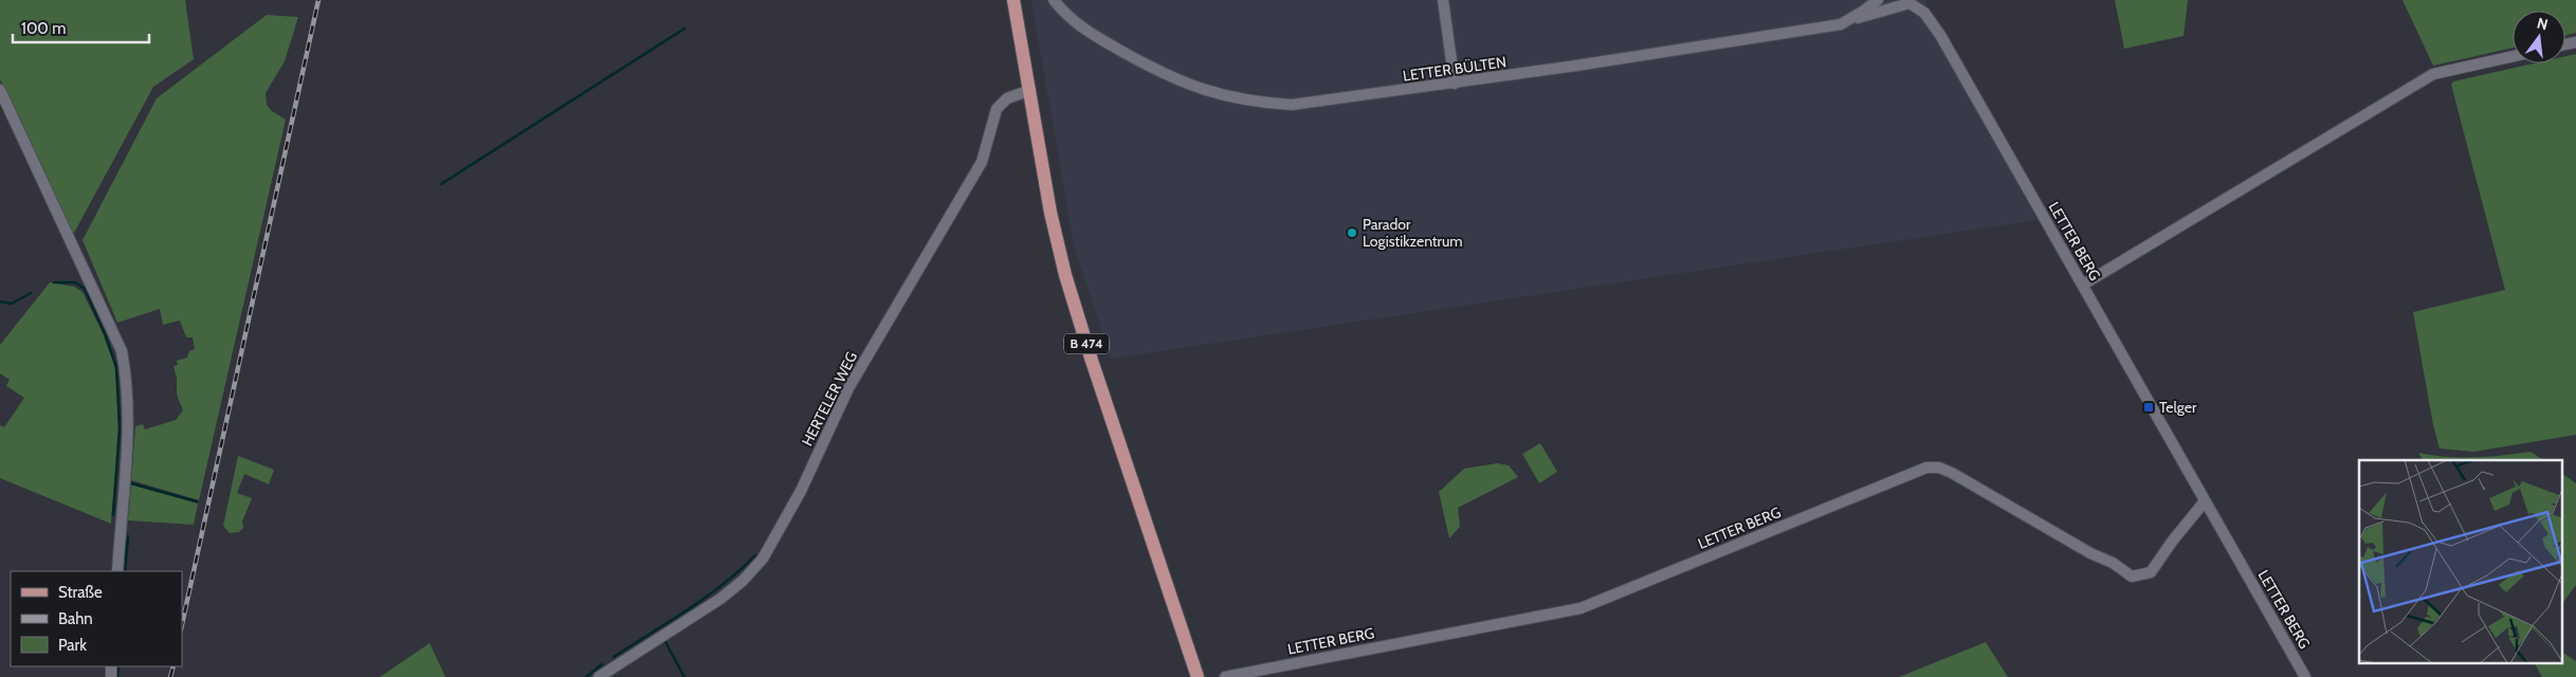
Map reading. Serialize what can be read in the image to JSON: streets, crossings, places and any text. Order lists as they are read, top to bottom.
{
  "streets": {
    "main road": ["B 474"],
    "street": ["LETTER BÜLTEN", "LETTER BERG", "HERTELER WEG"]
  },
  "crossings": [
    ["B 474", "HERTELER WEG"]
  ],
  "places": {
    "other": ["Parador Logistikzentrum"],
    "transit": ["Telger"]
  },
  "legend": ["Straße", "Bahn", "Park"],
  "scale_bar": "100 m",
  "north": "top"
}
